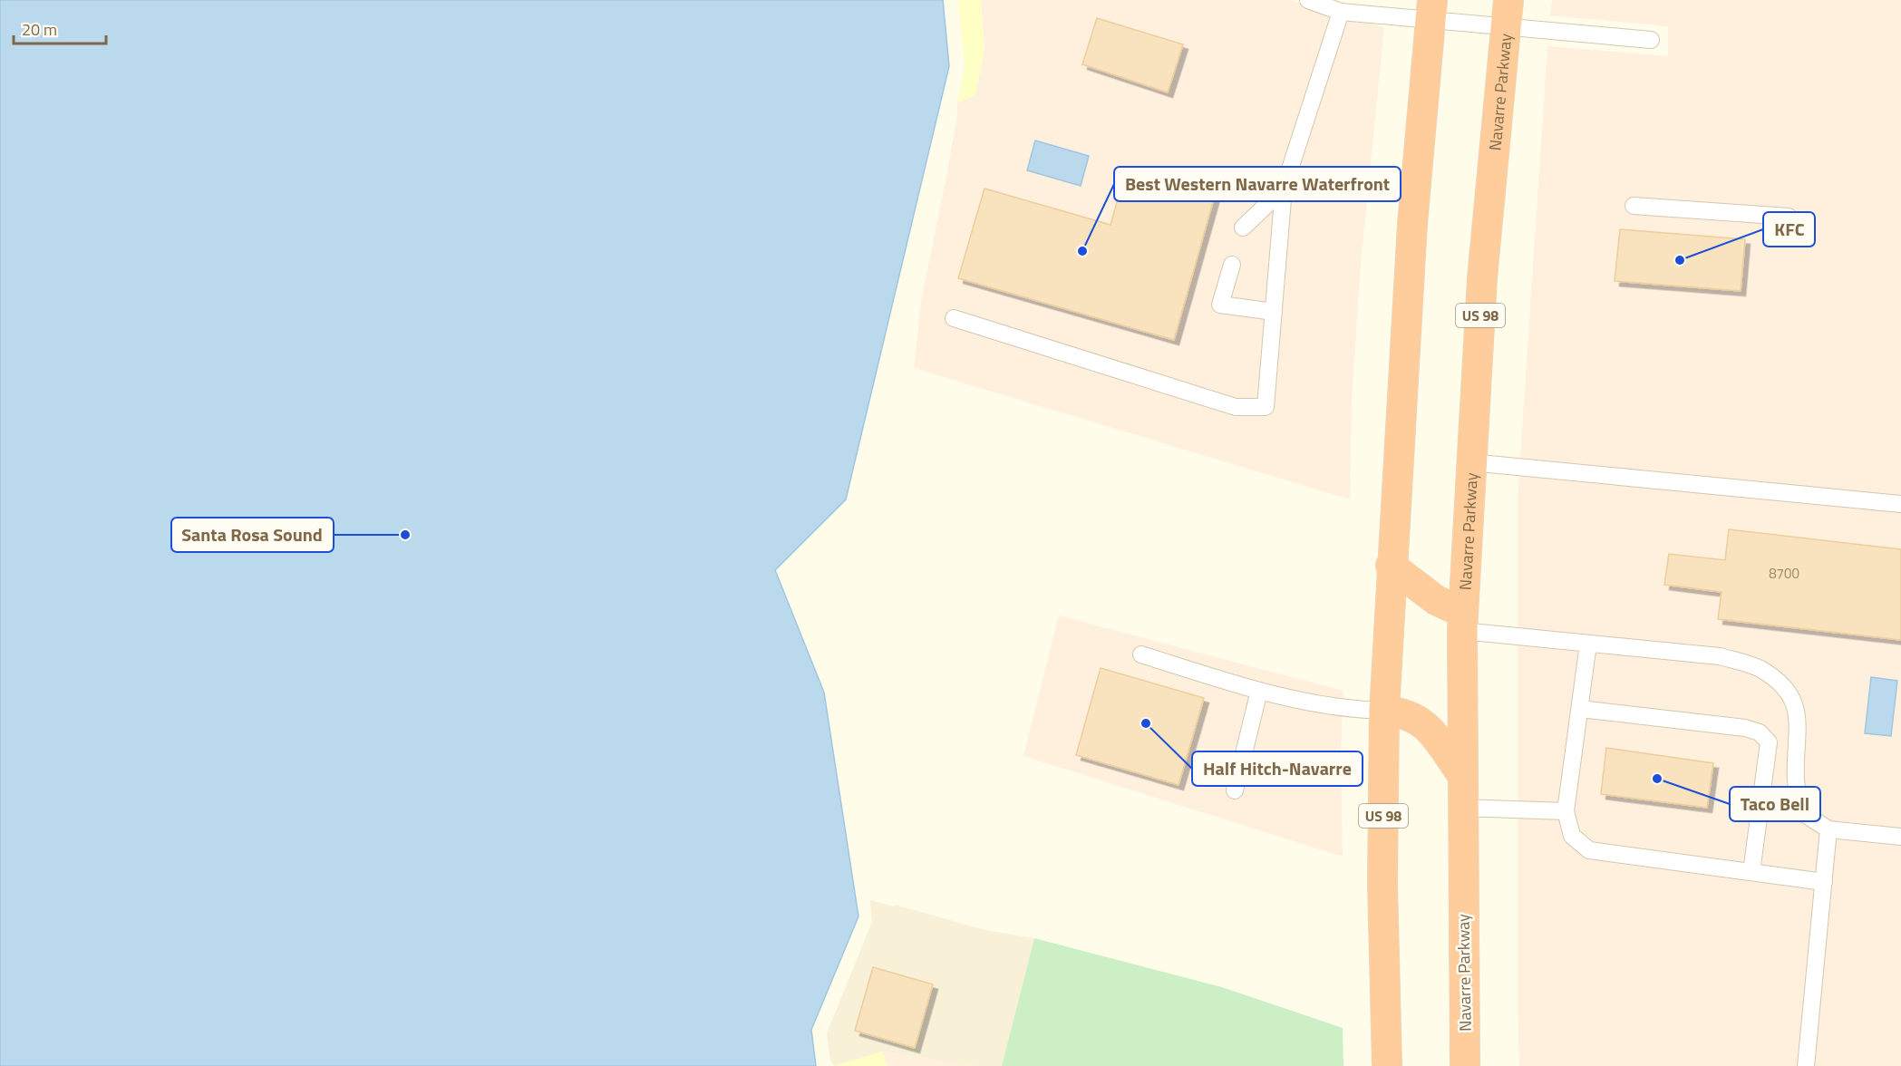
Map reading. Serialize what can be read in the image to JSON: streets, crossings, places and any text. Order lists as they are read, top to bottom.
{
  "streets": {
    "highway": ["Navarre Parkway", "US 98"]
  },
  "places": [
    "Best Western Navarre Waterfront",
    "KFC",
    "Santa Rosa Sound",
    "Half Hitch-Navarre",
    "Taco Bell"
  ],
  "house_numbers": ["8700"],
  "scale_bar": "20 m"
}
